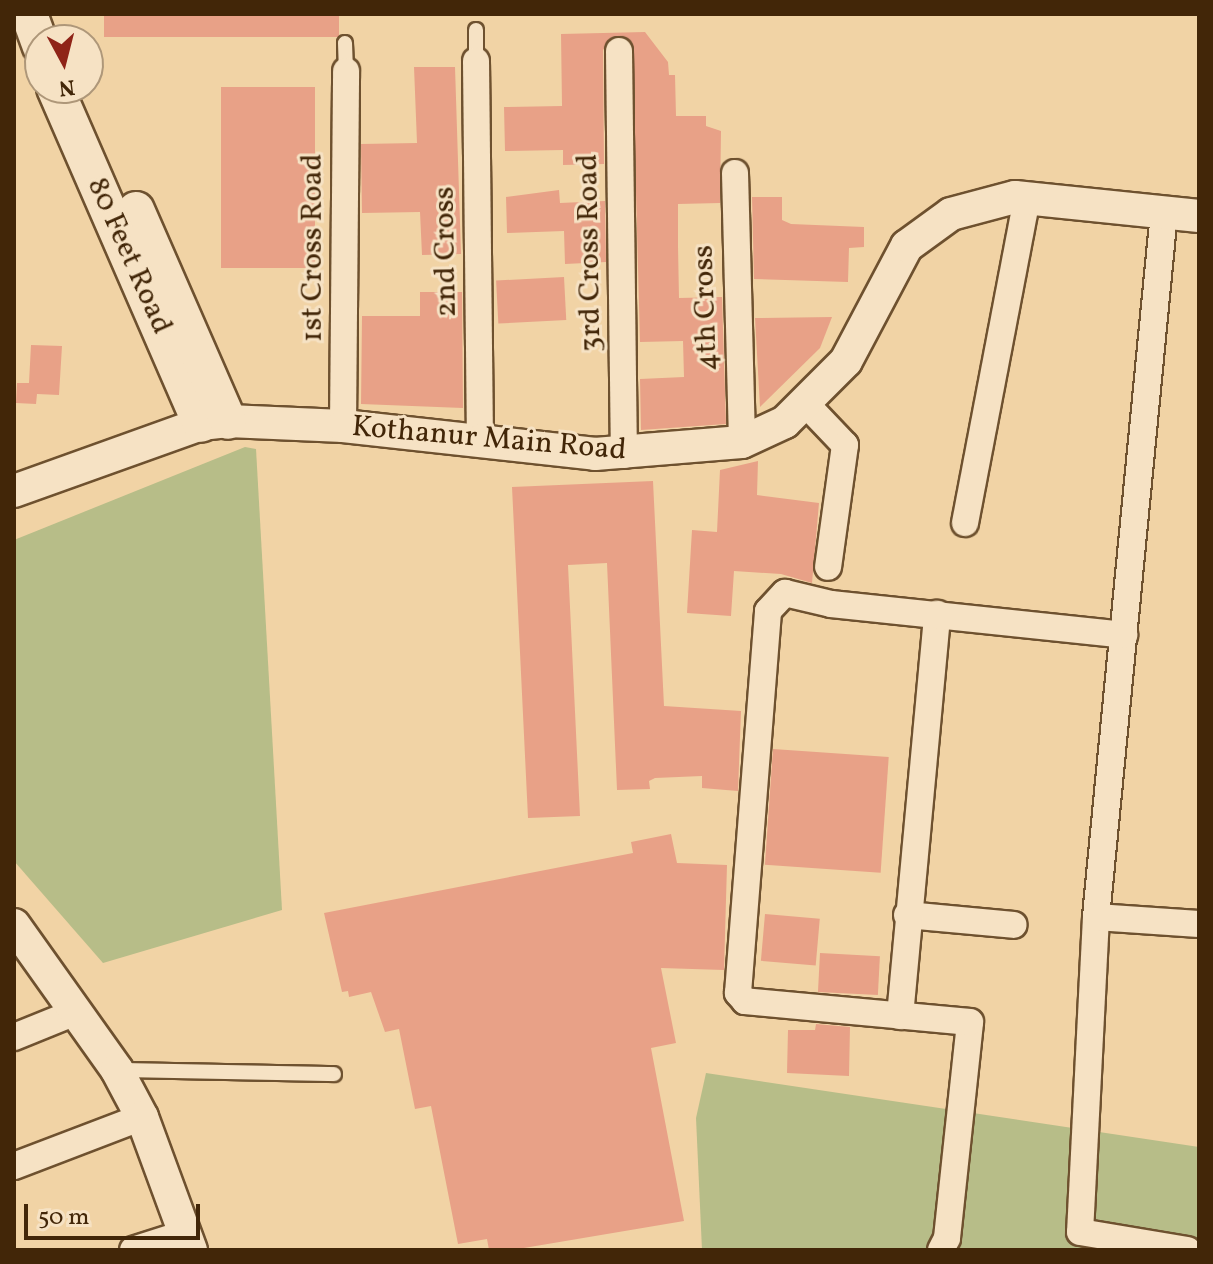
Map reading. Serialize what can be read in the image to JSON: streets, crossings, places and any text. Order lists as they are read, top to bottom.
{
  "streets": {
    "main road": ["80 Feet Road"],
    "street": [
      "1st Cross Road",
      "2nd Cross",
      "3rd Cross Road",
      "4th Cross",
      "Kothanur Main Road"
    ]
  },
  "crossings": [
    ["1st Cross Road", "Kothanur Main Road"],
    ["2nd Cross", "Kothanur Main Road"],
    ["3rd Cross Road", "Kothanur Main Road"],
    ["80 Feet Road", "Kothanur Main Road"],
    ["4th Cross", "Kothanur Main Road"]
  ],
  "scale_bar": "50 m",
  "north": "bottom"
}
